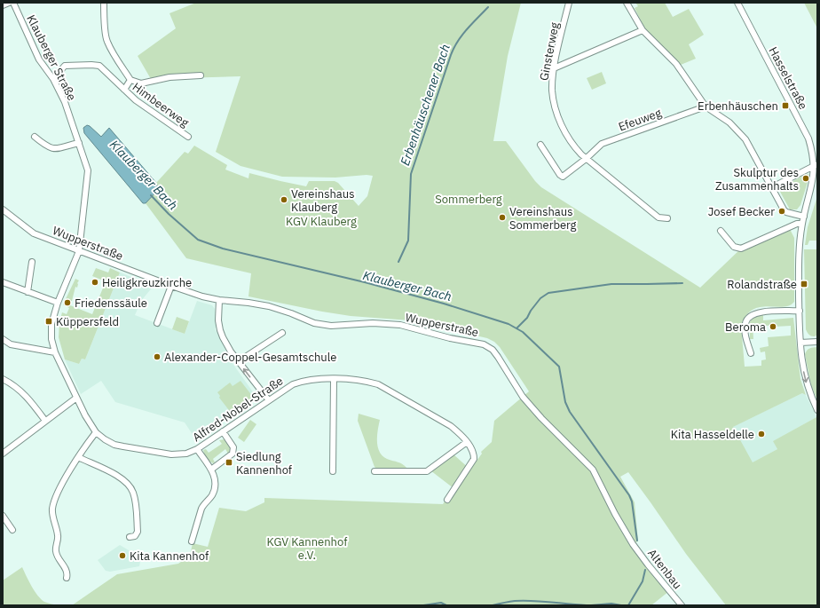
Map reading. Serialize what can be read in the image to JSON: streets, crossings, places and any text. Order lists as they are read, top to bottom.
{
  "streets": {
    "street": [
      "Ginsterweg",
      "Klauberger Straße",
      "Hasselstraße",
      "Himbeerweg",
      "Efeuweg",
      "Wupperstraße",
      "Alfred-Nobel-Straße",
      "Altenbau"
    ]
  },
  "crossings": [
    ["Ginsterweg", "Efeuweg"],
    ["Klauberger Straße", "Himbeerweg"],
    ["Klauberger Straße", "Wupperstraße"],
    ["Klauberger Straße", "Alfred-Nobel-Straße"],
    ["Wupperstraße", "Alfred-Nobel-Straße"],
    ["Wupperstraße", "Altenbau"]
  ],
  "water": ["Erbenhäuschener Bach", "Klauberger Bach"],
  "parks": ["Sommerberg", "KGV Klauberg", "KGV Kannenhof e.V."],
  "places": {
    "transit": [
      "Erbenhäuschen",
      "Rolandstraße",
      "Küppersfeld",
      "Siedlung Kannenhof"
    ],
    "other": [
      "Skulptur des Zusammenhalts",
      "Vereinshaus Klauberg",
      "Josef Becker",
      "Vereinshaus Sommerberg",
      "Heiligkreuzkirche",
      "Friedenssäule",
      "Beroma",
      "Alexander-Coppel-Gesamtschule",
      "Kita Hasseldelle",
      "Kita Kannenhof"
    ]
  }
}
